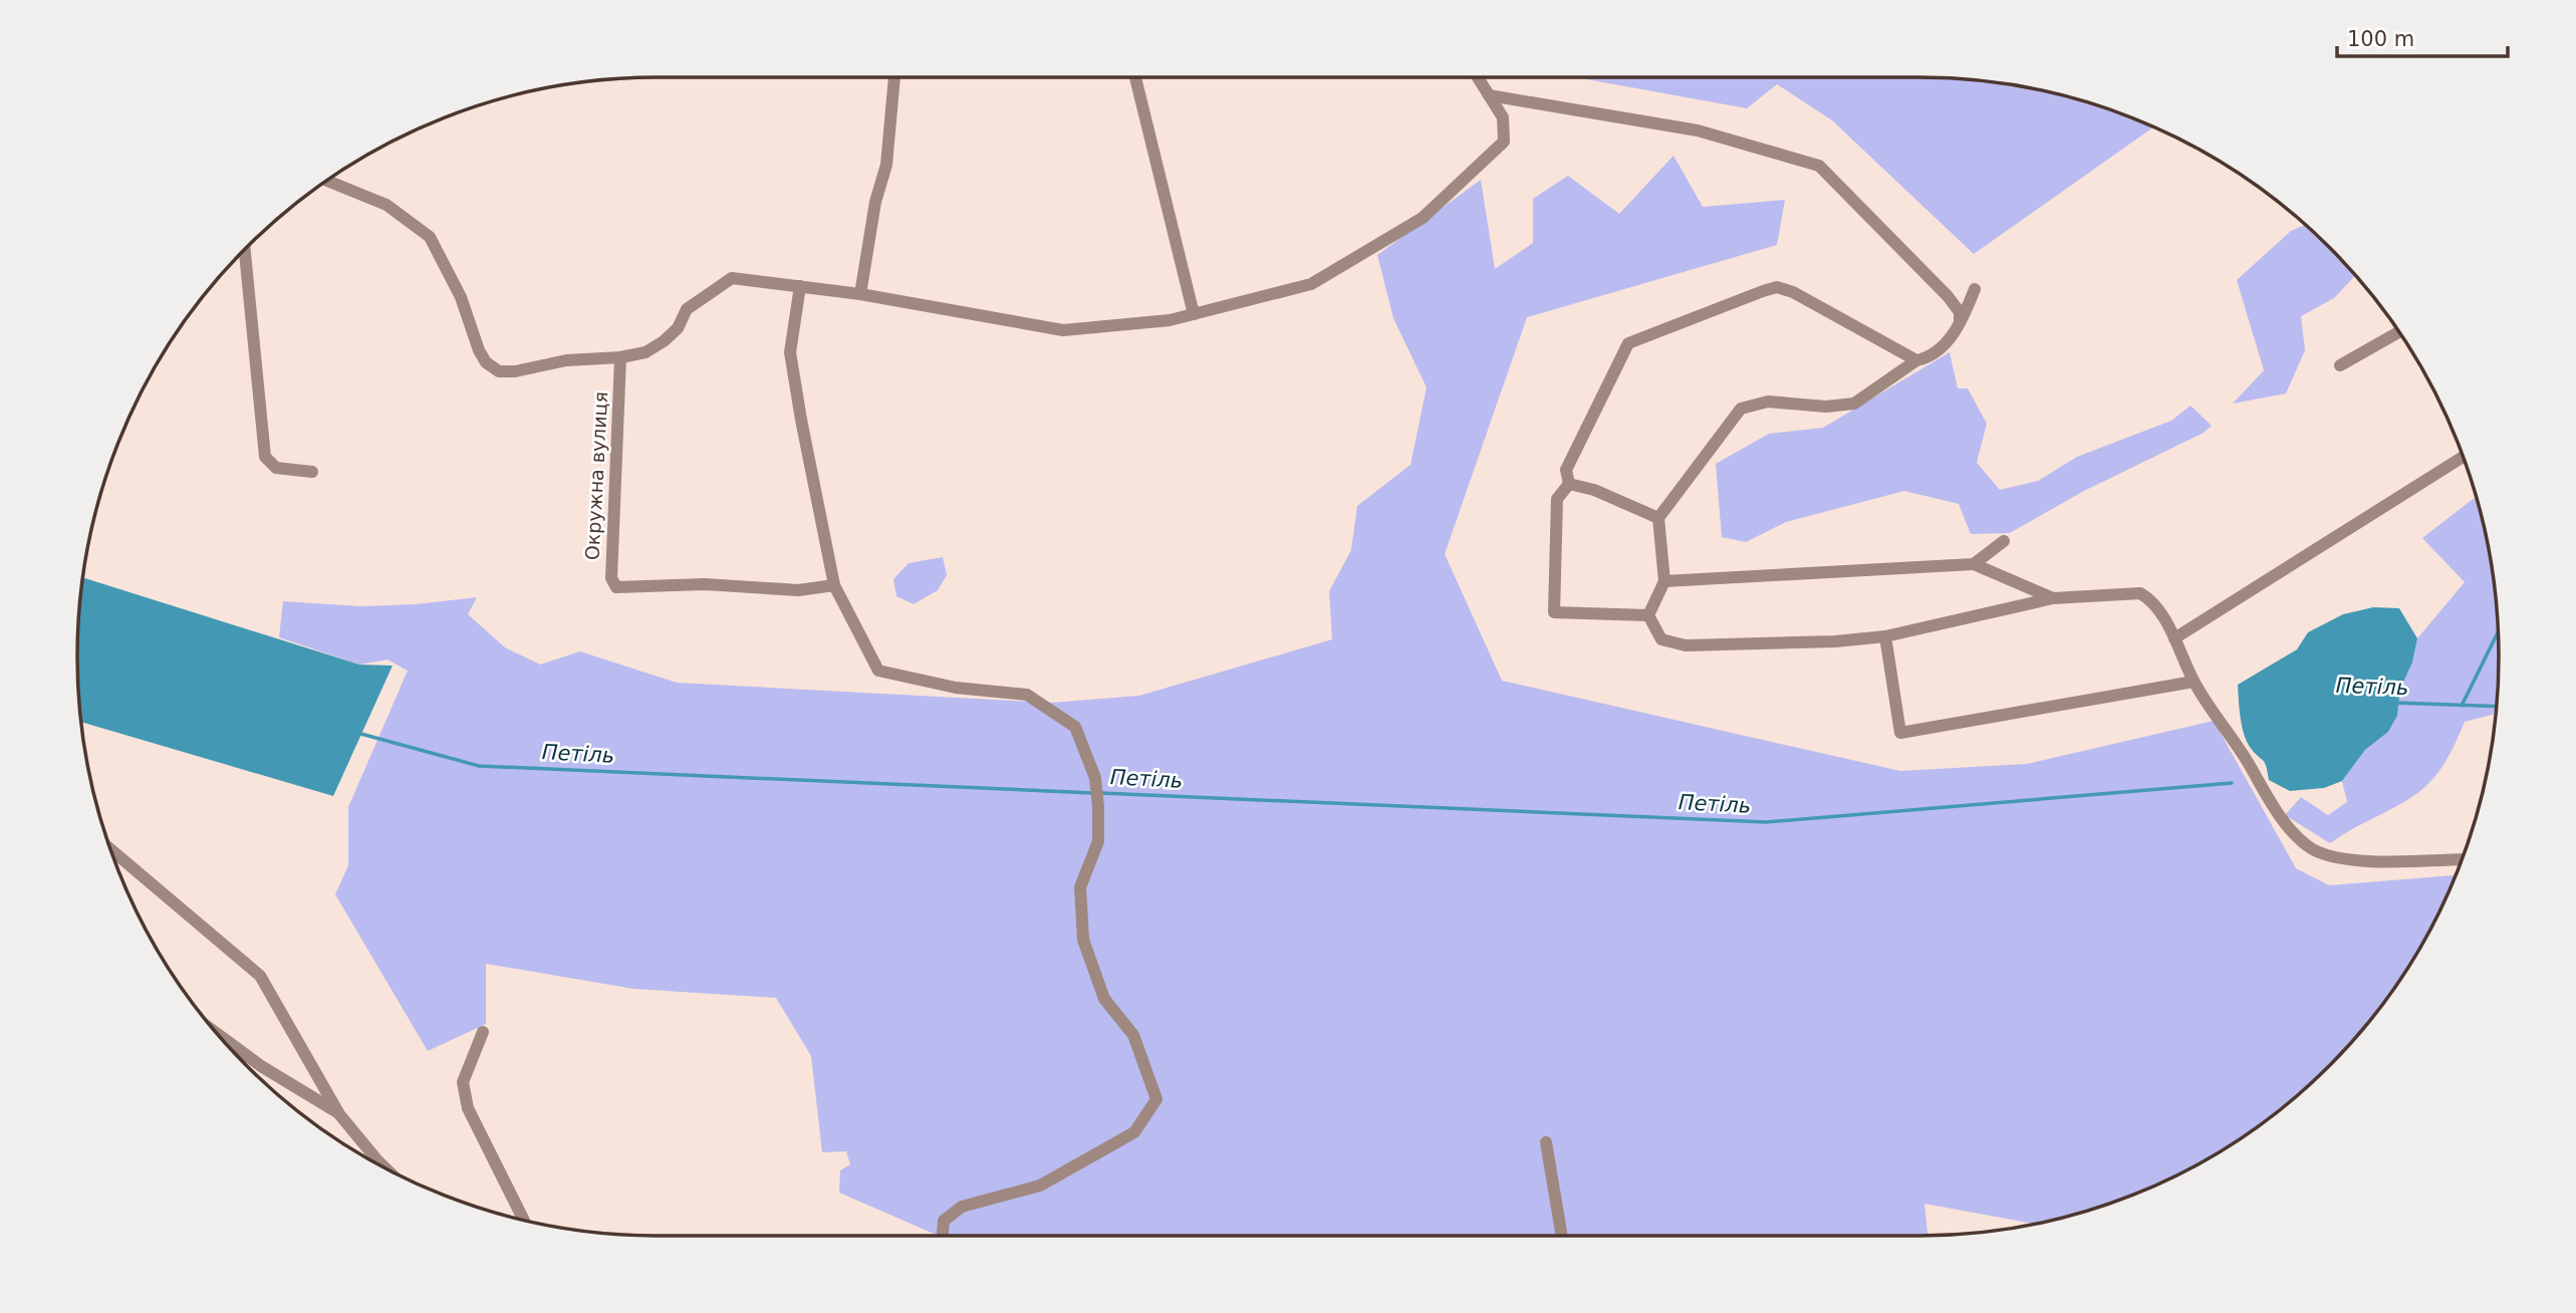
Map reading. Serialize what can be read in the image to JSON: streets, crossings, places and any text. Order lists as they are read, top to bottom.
{
  "streets": {
    "street": ["Окружна вулиця"]
  },
  "water": ["Петіль"],
  "scale_bar": "100 m"
}
